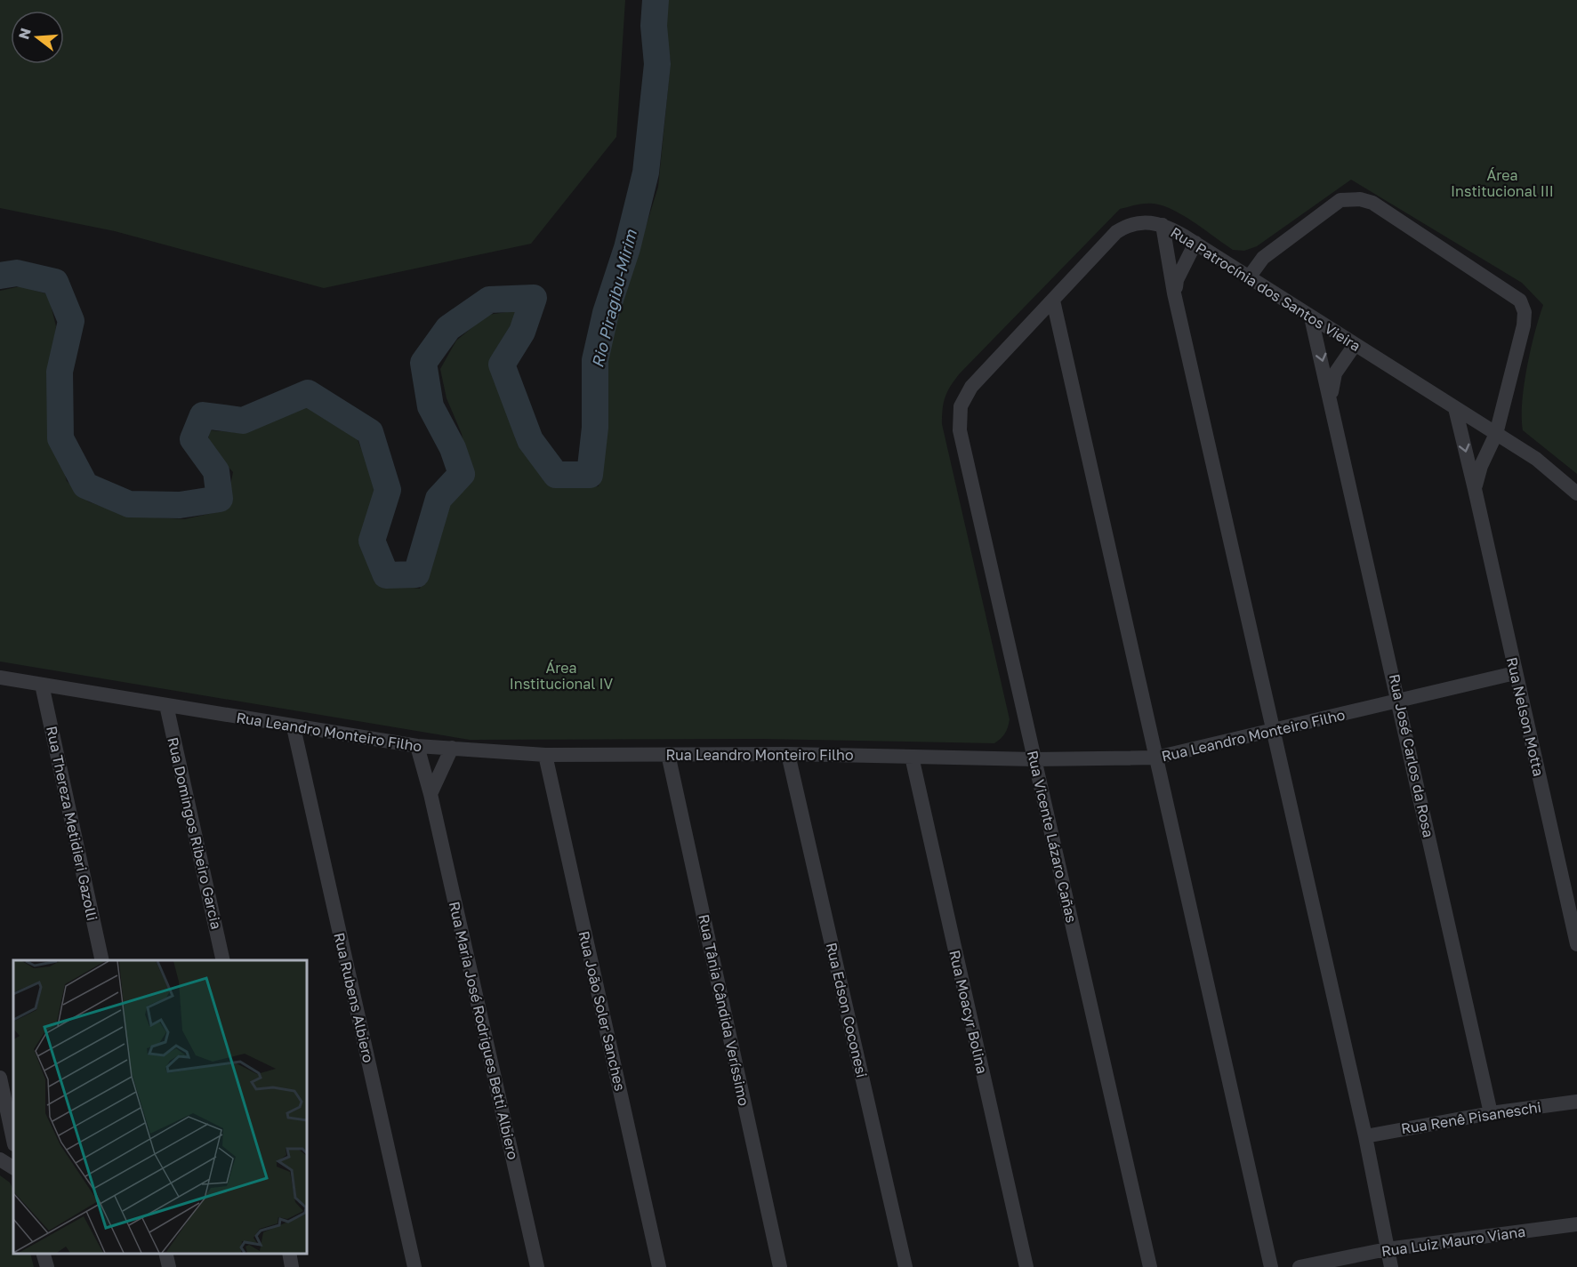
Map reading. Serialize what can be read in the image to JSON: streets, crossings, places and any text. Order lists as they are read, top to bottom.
{
  "streets": {
    "street": [
      "Rua Patrocínia dos Santos Vieira",
      "Rua Nelson Motta",
      "Rua Leandro Monteiro Filho",
      "Rua José Carlos da Rosa",
      "Rua Thereza Metidieri Gazolli",
      "Rua Domingos Ribeiro Garcia",
      "Rua Vicente Lázaro Cañas",
      "Rua Rubens Albiero",
      "Rua Tânia Cândida Veríssimo",
      "Rua Edson Coconesi",
      "Rua João Soler Sanches",
      "Rua Moacyr Bolina",
      "Rua Maria José Rodrigues Betti Albiero",
      "Rua Renê Pisaneschi",
      "Rua Luiz Mauro Viana"
    ]
  },
  "crossings": [
    ["Rua Patrocínia dos Santos Vieira", "Rua Nelson Motta"],
    ["Rua Patrocínia dos Santos Vieira", "Rua José Carlos da Rosa"],
    ["Rua Patrocínia dos Santos Vieira", "Rua Vicente Lázaro Cañas"],
    ["Rua Nelson Motta", "Rua Leandro Monteiro Filho"],
    ["Rua Leandro Monteiro Filho", "Rua José Carlos da Rosa"],
    ["Rua Leandro Monteiro Filho", "Rua Thereza Metidieri Gazolli"],
    ["Rua Leandro Monteiro Filho", "Rua Domingos Ribeiro Garcia"],
    ["Rua Leandro Monteiro Filho", "Rua Vicente Lázaro Cañas"],
    ["Rua Leandro Monteiro Filho", "Rua Rubens Albiero"],
    ["Rua Leandro Monteiro Filho", "Rua Tânia Cândida Veríssimo"],
    ["Rua Leandro Monteiro Filho", "Rua Edson Coconesi"],
    ["Rua Leandro Monteiro Filho", "Rua João Soler Sanches"],
    ["Rua Leandro Monteiro Filho", "Rua Moacyr Bolina"],
    ["Rua Leandro Monteiro Filho", "Rua Maria José Rodrigues Betti Albiero"],
    ["Rua José Carlos da Rosa", "Rua Renê Pisaneschi"]
  ],
  "water": ["Rio Piragibu-Mirim"],
  "parks": ["Área Institucional III", "Área Institucional IV"],
  "north": "left"
}
